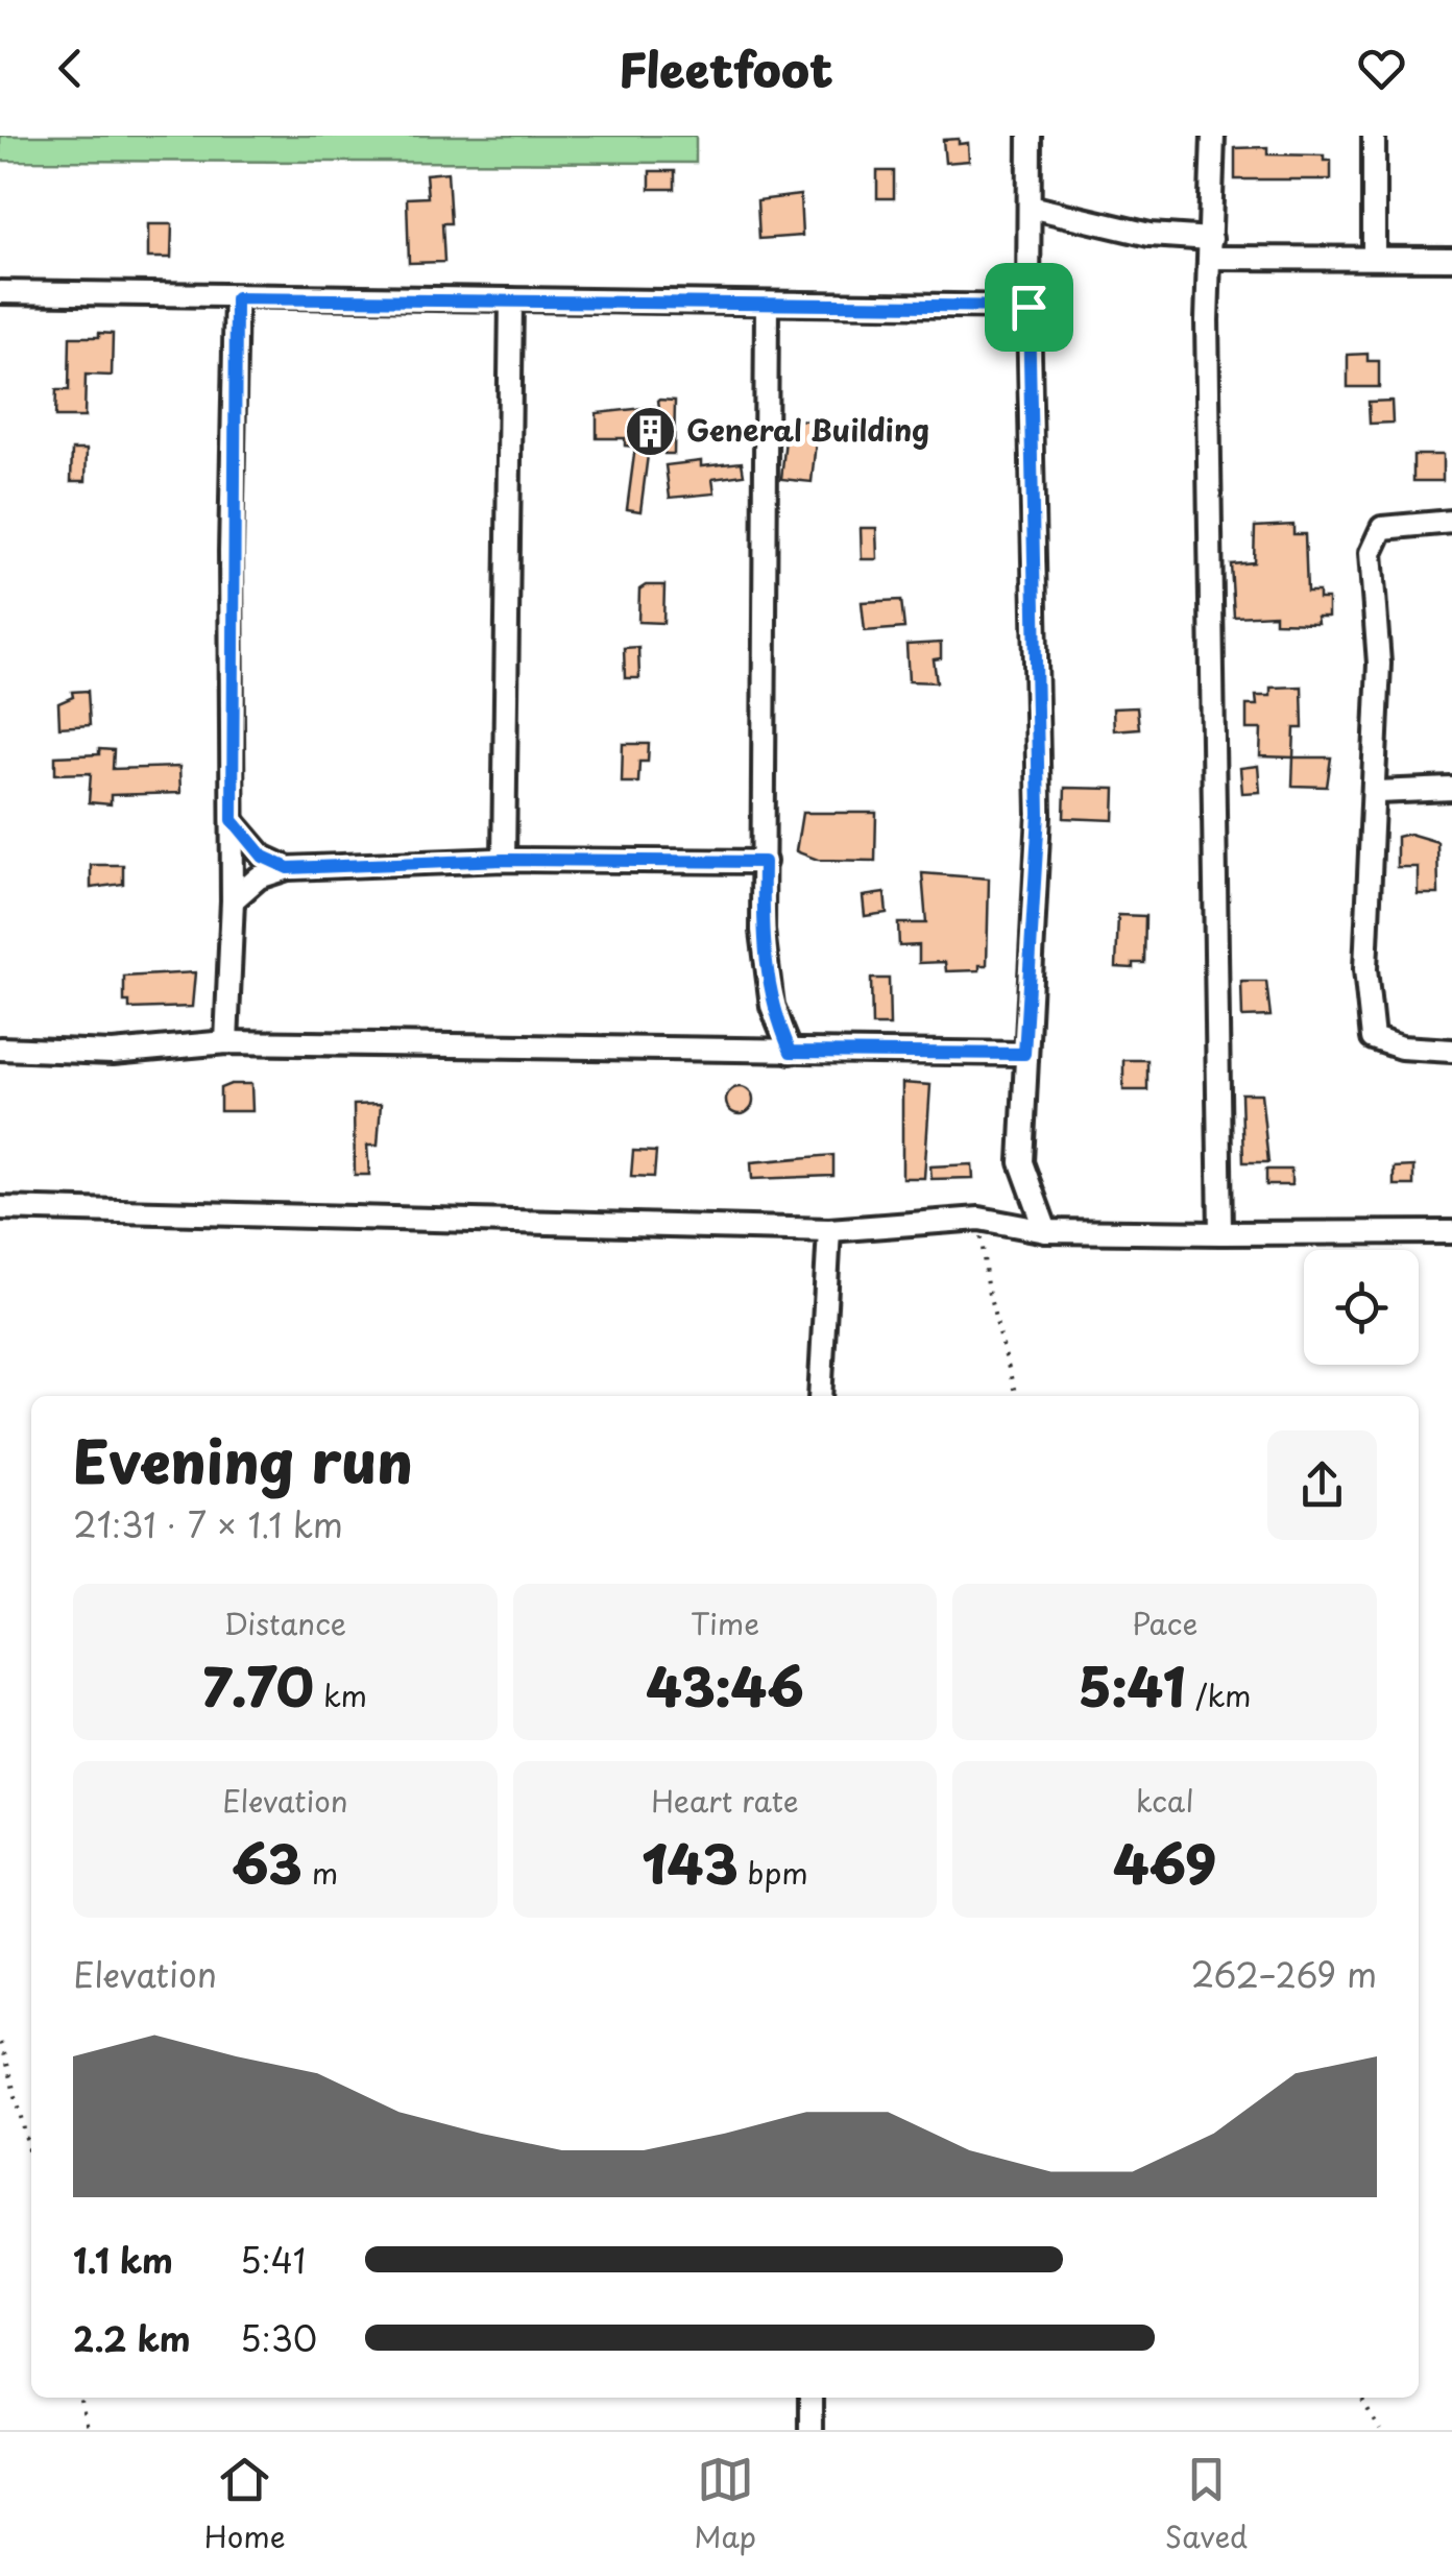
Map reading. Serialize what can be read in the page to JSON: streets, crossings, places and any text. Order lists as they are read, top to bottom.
{
  "places": {
    "building": ["General Building"]
  },
  "page": {
    "header": "Fleetfoot",
    "heading": ["Evening run", "21:31 · 7 × 1.1 km"],
    "stats": [
      ["Distance", "7.70 km"],
      ["Time", "43:46"],
      ["Pace", "5:41 /km"],
      ["Elevation", "63 m"],
      ["Heart rate", "143 bpm"],
      ["kcal", "469"]
    ],
    "chart": ["Elevation", "262–269 m"],
    "list": [
      {
        "name": "1.1 km",
        "note": "5:41"
      },
      {
        "name": "2.2 km",
        "note": "5:30"
      }
    ],
    "tabs": ["Home", "Map", "Saved"]
  }
}
